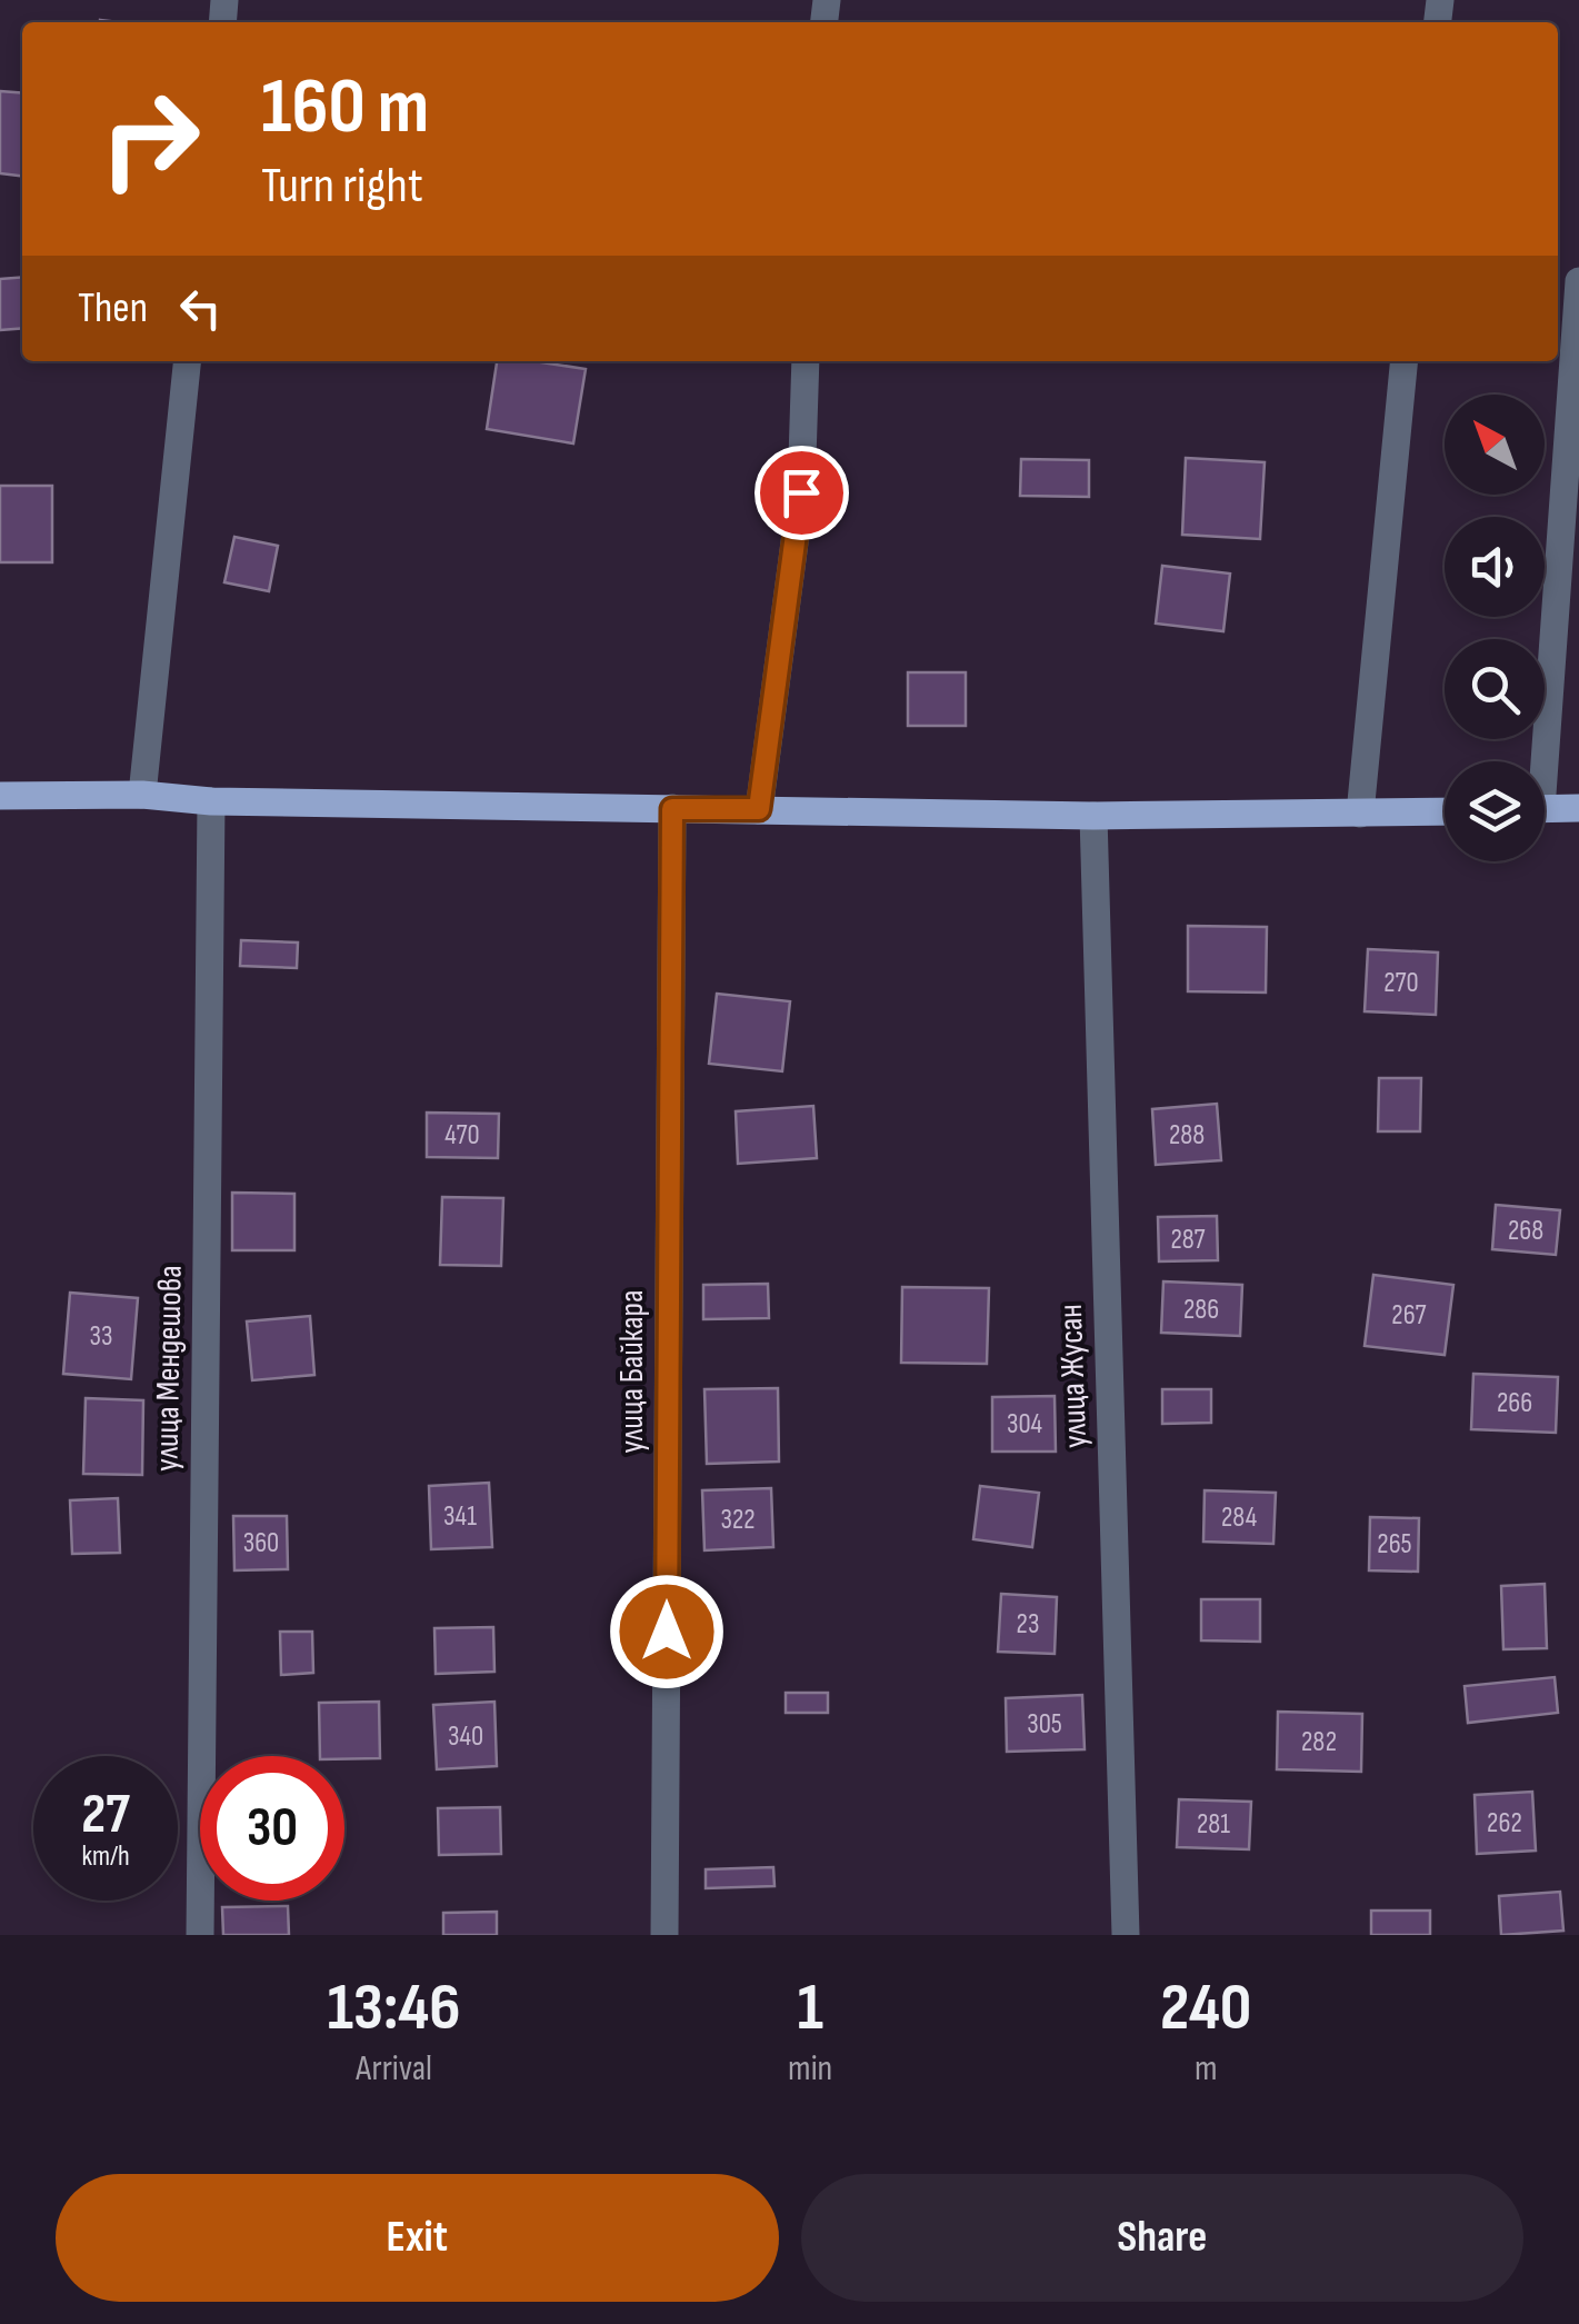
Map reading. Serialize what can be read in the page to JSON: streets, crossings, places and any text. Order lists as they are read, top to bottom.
{
  "streets": {
    "street": ["улица Мендешова", "улица Байкара", "улица Жусан"]
  },
  "house_numbers": [
    "270",
    "470",
    "288",
    "268",
    "287",
    "286",
    "267",
    "33",
    "266",
    "304",
    "341",
    "284",
    "322",
    "360",
    "265",
    "23",
    "305",
    "340",
    "282",
    "262",
    "281"
  ],
  "north": "top left",
  "page": {
    "turn": ["160 m", "Turn right"],
    "then": "Then",
    "speed": "27 km/h",
    "limit": "30",
    "eta": [
      "13:46",
      "Arrival",
      "1",
      "min",
      "240",
      "m"
    ],
    "buttons": ["Exit", "Share"]
  }
}
